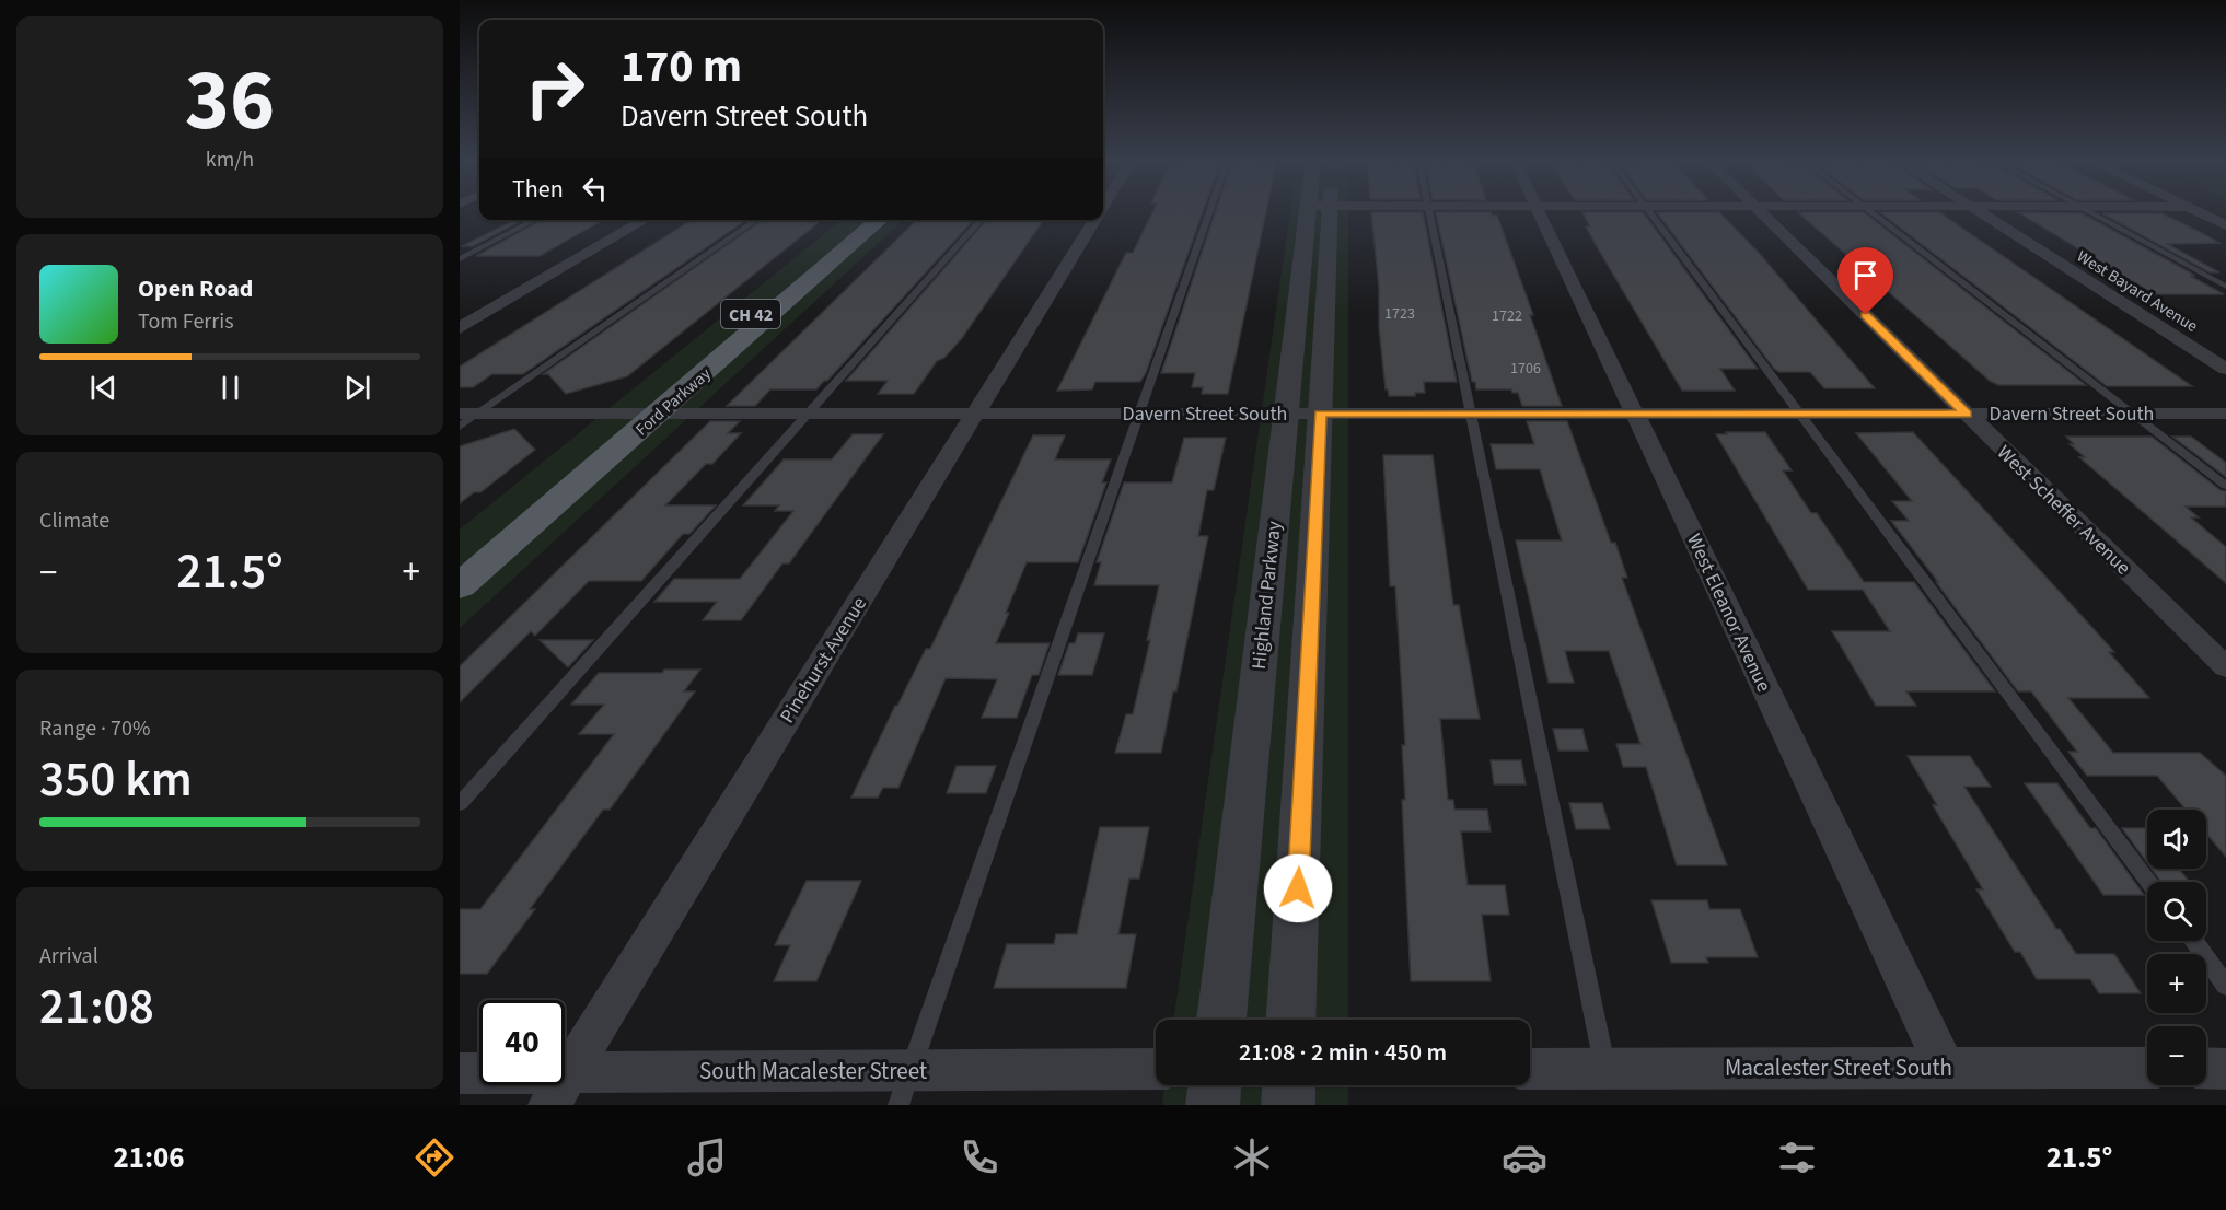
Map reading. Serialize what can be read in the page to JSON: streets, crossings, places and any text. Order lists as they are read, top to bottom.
{
  "streets": {
    "main road": ["CH 42", "Ford Parkway"],
    "street": [
      "West Bayard Avenue",
      "Davern Street South",
      "West Scheffer Avenue",
      "Highland Parkway",
      "West Eleanor Avenue",
      "Pinehurst Avenue",
      "Macalester Street South",
      "South Macalester Street"
    ]
  },
  "crossings": [
    ["Ford Parkway", "Davern Street South"],
    ["Davern Street South", "West Scheffer Avenue"],
    ["Davern Street South", "Highland Parkway"],
    ["Davern Street South", "West Eleanor Avenue"],
    ["Davern Street South", "Pinehurst Avenue"],
    ["West Eleanor Avenue", "Macalester Street South"],
    ["Pinehurst Avenue", "South Macalester Street"]
  ],
  "house_numbers": ["1723", "1722", "1706"],
  "page": {
    "tile": [
      ["36", "km/h"],
      "Climate",
      ["Range · 70%", "350 km"],
      ["Arrival", "21:08"]
    ],
    "turn": ["170 m", "Davern Street South"],
    "then": "Then",
    "song": ["Open Road", "Tom Ferris"],
    "heat": ["−", "21.5°", "+"],
    "map_buttons": ["+", "−"],
    "limit": "40",
    "trip": "21:08 · 2 min · 450 m",
    "tabs": ["21:06", "21.5°"]
  }
}
